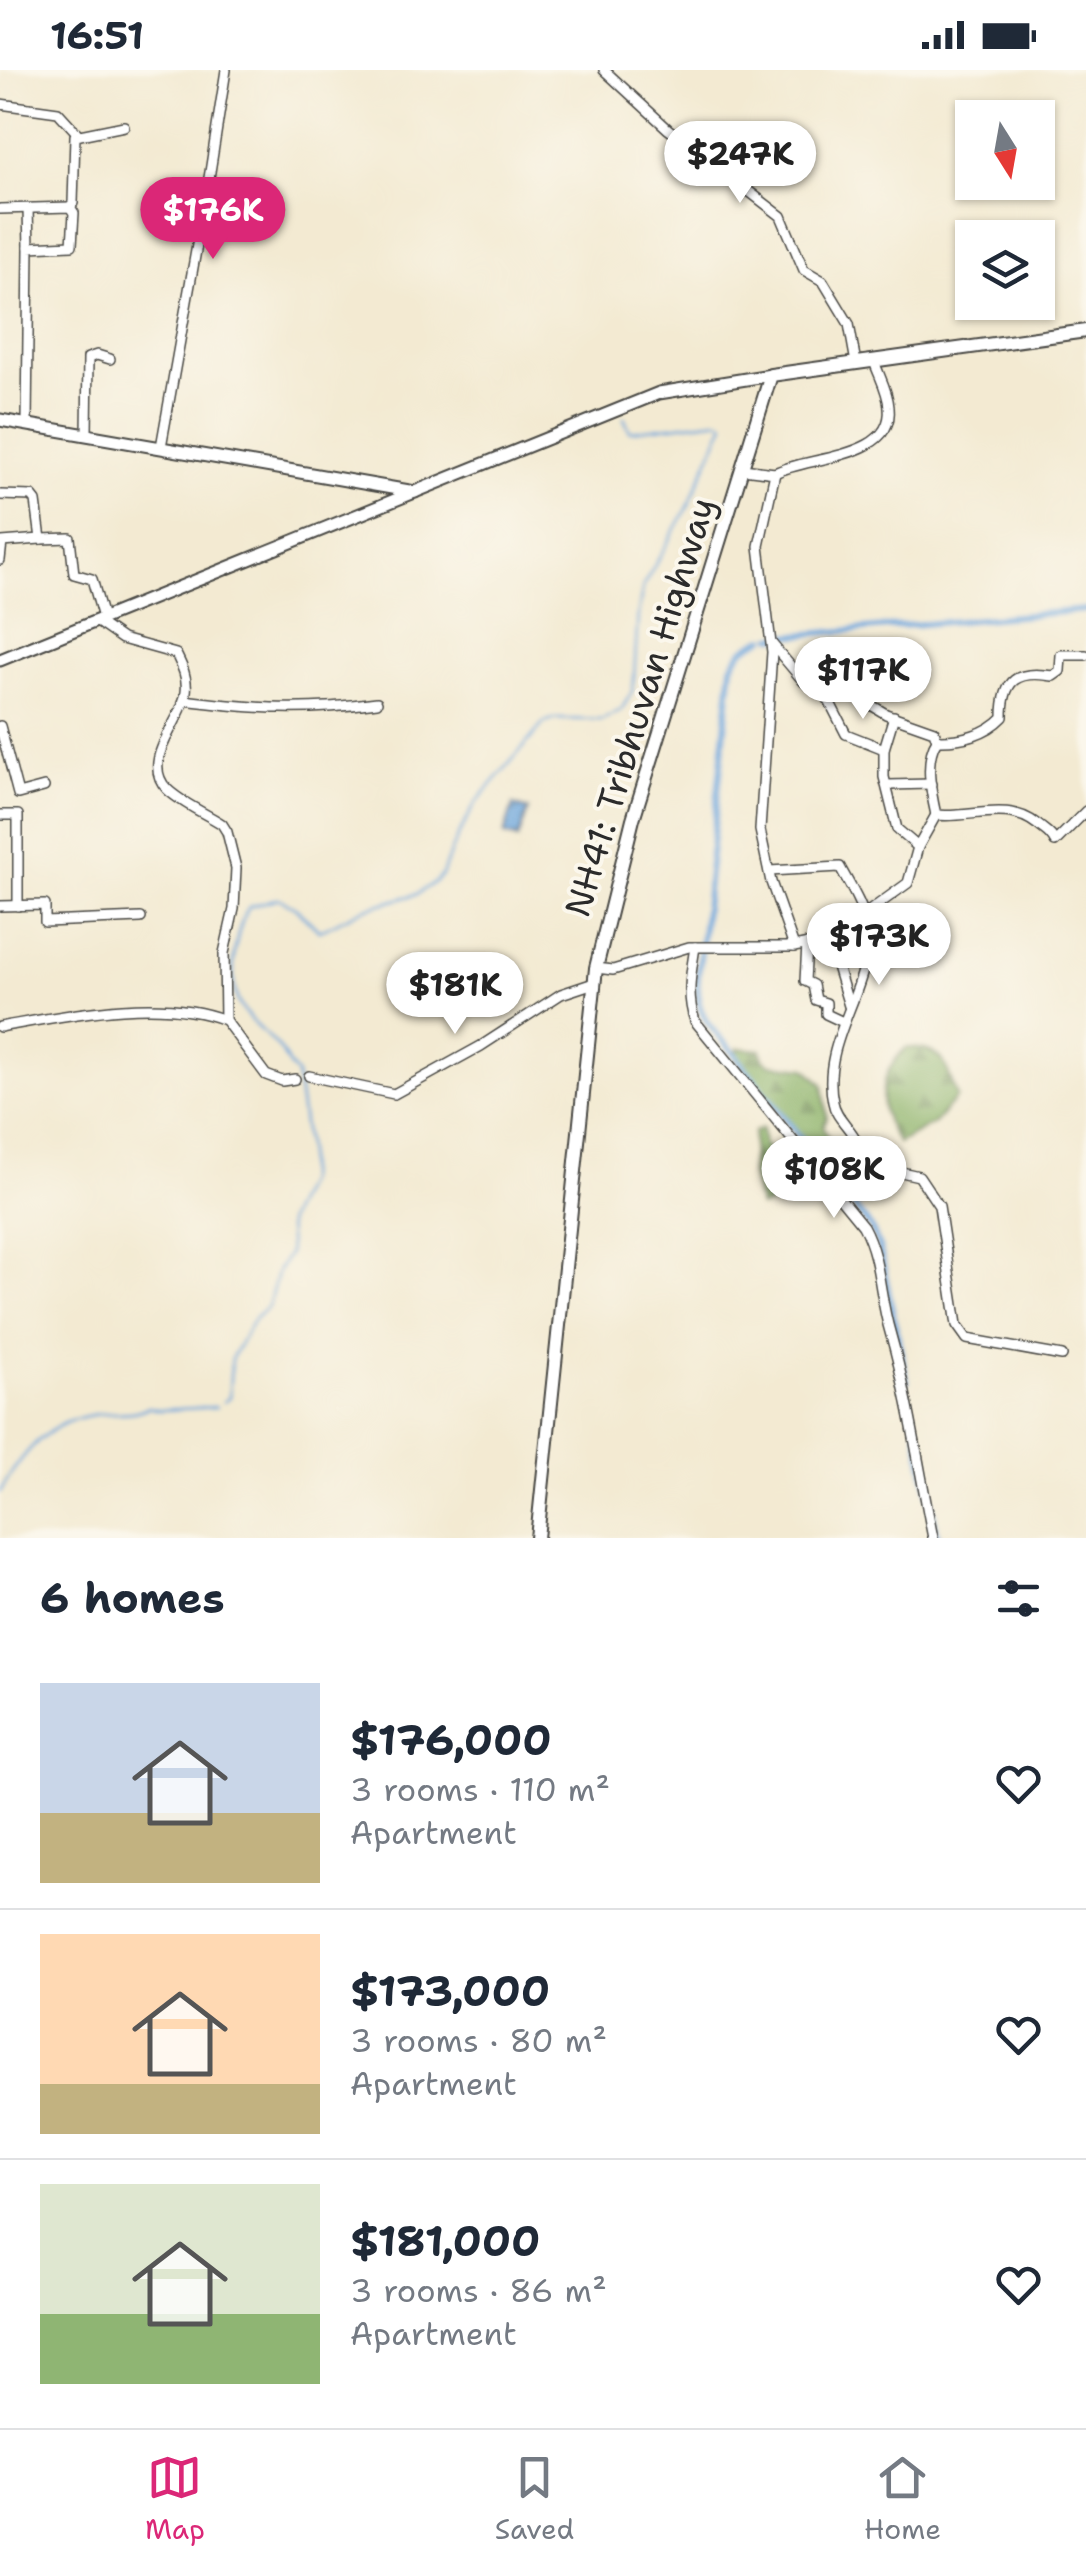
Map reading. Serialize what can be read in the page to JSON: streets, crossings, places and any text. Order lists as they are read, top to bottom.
{
  "streets": {
    "highway": ["NH41: Tribhuvan Highway"]
  },
  "north": "bottom",
  "page": {
    "status": "16:51",
    "price": [
      "$247K",
      "$176K",
      "$117K",
      "$173K",
      "$181K",
      "$108K"
    ],
    "heading": "6 homes",
    "list": [
      {
        "name": "$176,000",
        "note": "3 rooms · 110 m² · Apartment"
      },
      {
        "name": "$173,000",
        "note": "3 rooms · 80 m² · Apartment"
      },
      {
        "name": "$181,000",
        "note": "3 rooms · 86 m² · Apartment"
      }
    ],
    "tabs": ["Map", "Saved", "Home"]
  }
}
